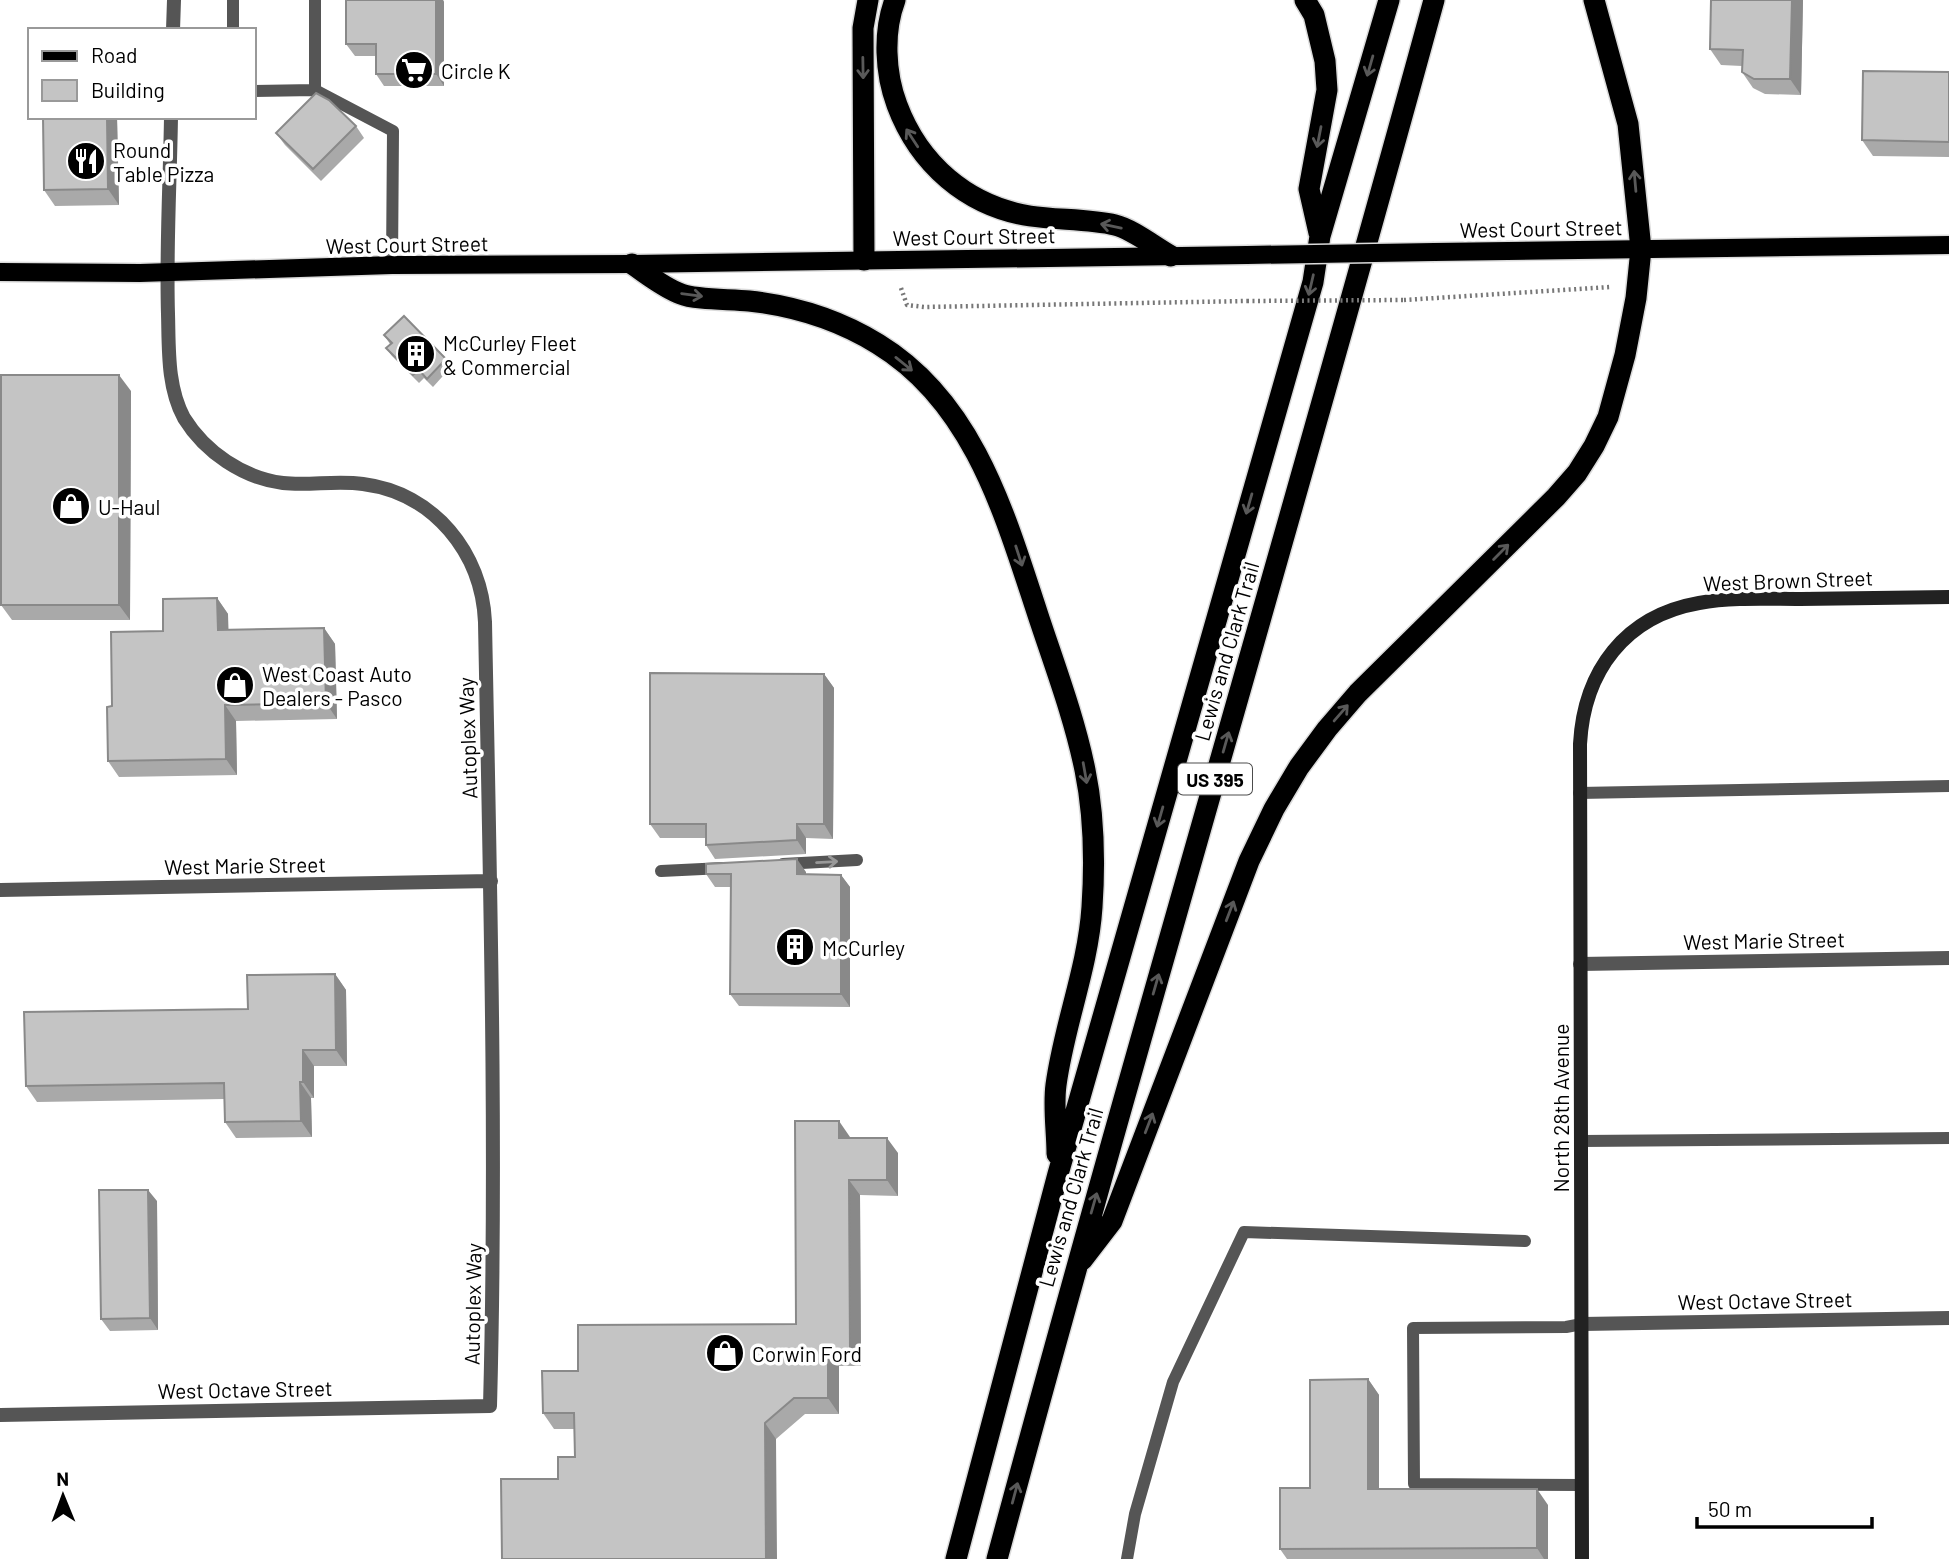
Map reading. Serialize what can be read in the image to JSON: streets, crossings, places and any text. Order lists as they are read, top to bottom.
{
  "streets": {
    "highway": ["Lewis and Clark Trail", "US 395"],
    "main road": ["West Court Street"],
    "street": [
      "West Brown Street",
      "Autoplex Way",
      "West Marie Street",
      "North 28th Avenue",
      "West Octave Street"
    ]
  },
  "crossings": [
    ["West Court Street", "Autoplex Way"],
    ["West Brown Street", "North 28th Avenue"],
    ["Autoplex Way", "West Marie Street"],
    ["Autoplex Way", "West Octave Street"],
    ["West Marie Street", "North 28th Avenue"],
    ["North 28th Avenue", "West Octave Street"]
  ],
  "places": {
    "supermarket": ["Circle K"],
    "restaurant": ["Round Table Pizza"],
    "building": ["McCurley Fleet & Commercial", "McCurley"],
    "shop": ["U-Haul", "West Coast Auto Dealers - Pasco", "Corwin Ford"]
  },
  "legend": ["Road", "Building"],
  "scale_bar": "50 m",
  "north": "top"
}
